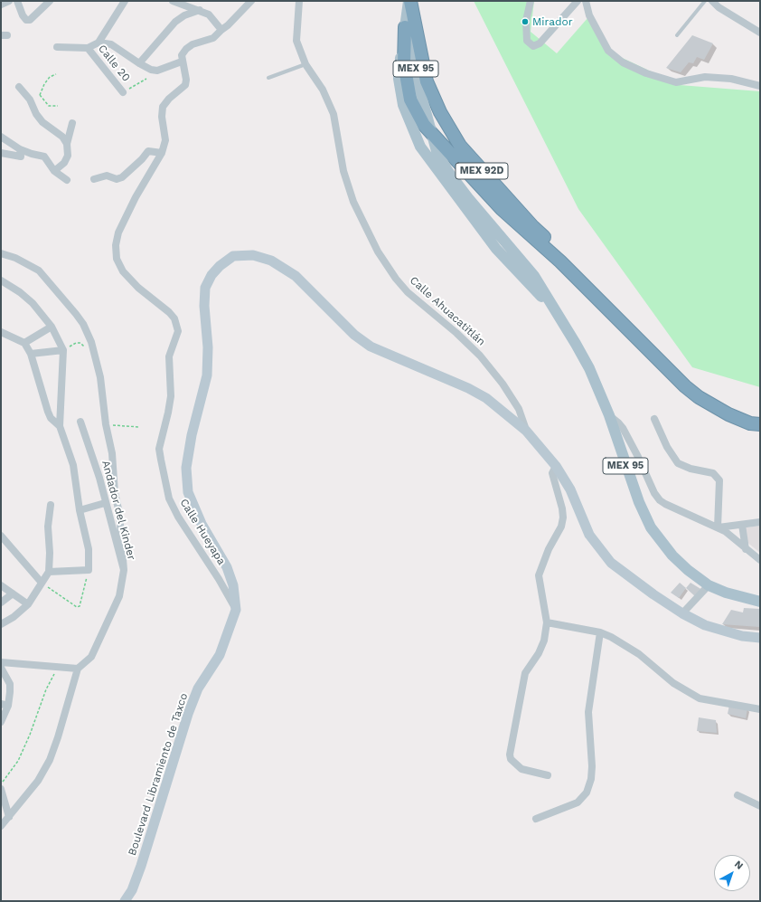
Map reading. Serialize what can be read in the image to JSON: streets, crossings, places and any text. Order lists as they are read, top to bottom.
{
  "streets": {
    "highway": ["MEX 92D"],
    "main road": ["MEX 95", "Boulevard Libramiento de Taxco"],
    "street": [
      "Calle 20",
      "Calle Ahuacatitlán",
      "Andador del Kinder",
      "Calle Hueyapa"
    ]
  },
  "crossings": [
    ["MEX 95", "MEX 92D"],
    ["Calle Ahuacatitlán", "Boulevard Libramiento de Taxco"],
    ["Calle Hueyapa", "Boulevard Libramiento de Taxco"]
  ],
  "places": ["Mirador"],
  "north": "top right"
}
